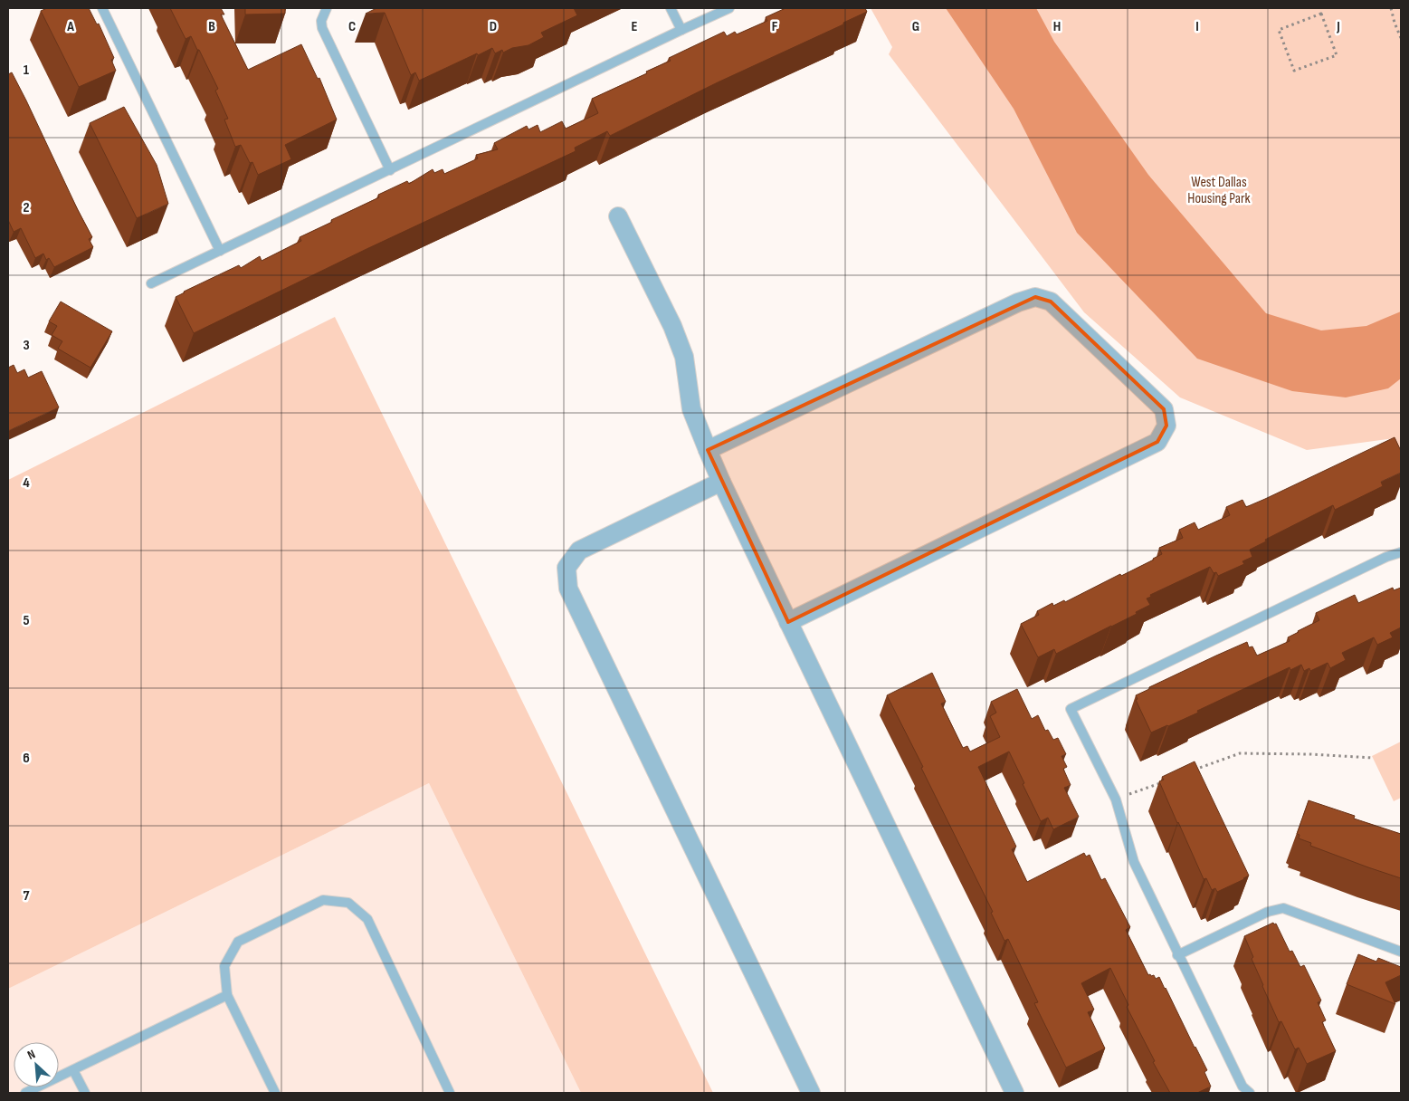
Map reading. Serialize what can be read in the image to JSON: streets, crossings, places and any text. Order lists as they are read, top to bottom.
{
  "parks": ["West Dallas Housing Park"],
  "north": "top left",
  "grid": {
    "columns": [
      "A",
      "B",
      "C",
      "D",
      "E",
      "F",
      "G",
      "H",
      "I",
      "J"
    ],
    "rows": [
      "1",
      "2",
      "3",
      "4",
      "5",
      "6",
      "7"
    ]
  }
}
